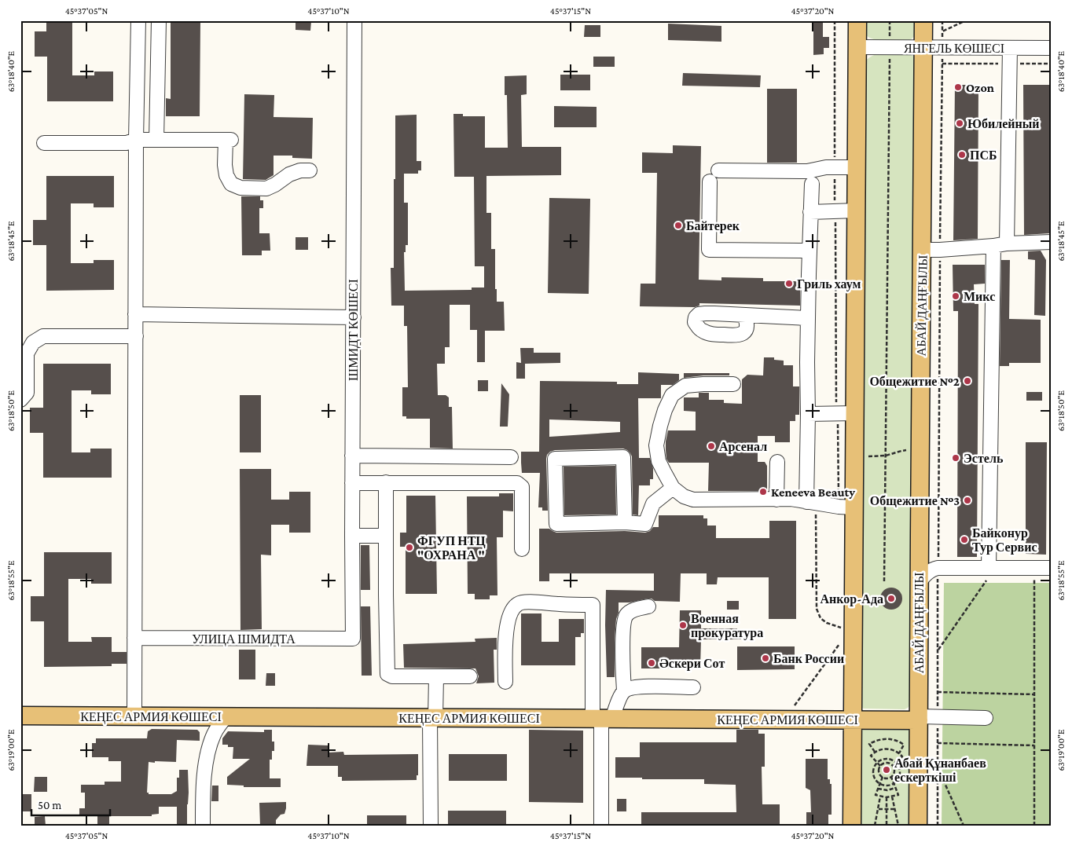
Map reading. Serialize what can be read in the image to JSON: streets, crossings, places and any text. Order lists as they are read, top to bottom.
{
  "streets": {
    "main road": ["АБАЙ ДАҢҒЫЛЫ", "КЕҢЕС АРМИЯ КӨШЕСІ"],
    "street": ["ЯНГЕЛЬ КӨШЕСІ", "ШМИДТ КӨШЕСІ", "УЛИЦА ШМИДТА"]
  },
  "crossings": [
    ["ЯНГЕЛЬ КӨШЕСІ", "АБАЙ ДАҢҒЫЛЫ"],
    ["АБАЙ ДАҢҒЫЛЫ", "КЕҢЕС АРМИЯ КӨШЕСІ"],
    ["ШМИДТ КӨШЕСІ", "УЛИЦА ШМИДТА"]
  ],
  "places": [
    "Ozon",
    "Юбилейный",
    "ПСБ",
    "Байтерек",
    "Гриль хаум",
    "Микс",
    "Общежитие №2",
    "Арсенал",
    "Эстель",
    "Keneeva Beauty",
    "Общежитие №3",
    "Байконур Тур Сервис",
    "ФГУП НТЦ \"ОХРАНА \"",
    "Анкор-Ада",
    "Военная прокуратура",
    "Банк России",
    "Әскери Сот",
    "Абай Құнанбаев ескерткіші"
  ],
  "scale_bar": "50 m",
  "coordinates": [
    "45°37'05\"N",
    "45°37'10\"N",
    "45°37'15\"N",
    "45°37'20\"N",
    "63°18'40\"E",
    "63°18'45\"E",
    "63°18'50\"E",
    "63°18'55\"E",
    "63°19'00\"E"
  ]
}
